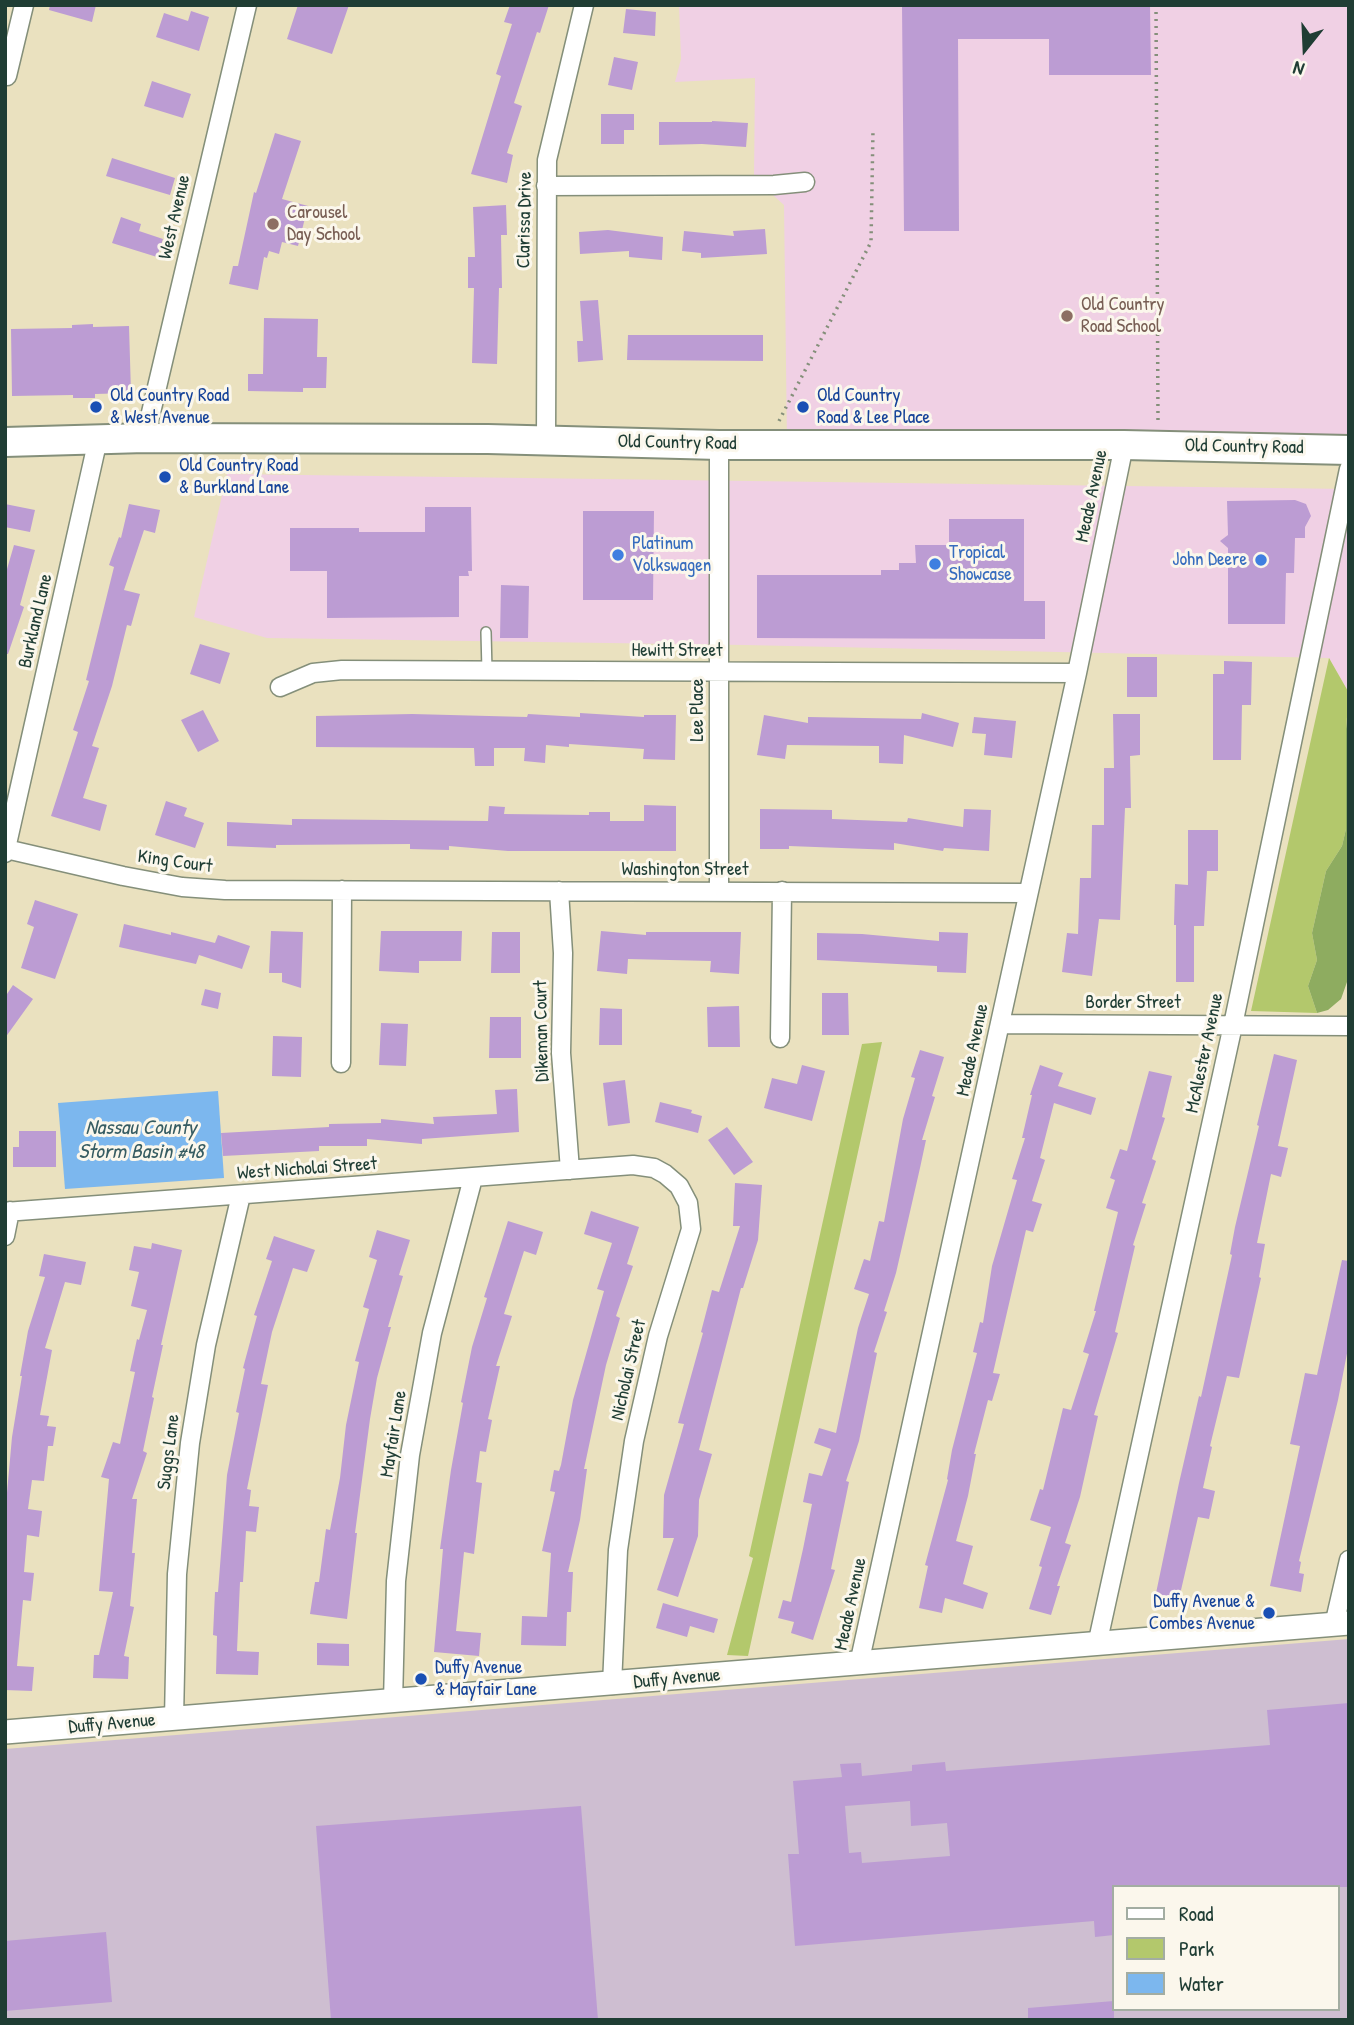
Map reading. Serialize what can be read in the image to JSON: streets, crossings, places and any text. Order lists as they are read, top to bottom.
{
  "streets": {
    "main road": ["Old Country Road"],
    "street": [
      "West Avenue",
      "Clarissa Drive",
      "Meade Avenue",
      "Burkland Lane",
      "Hewitt Street",
      "Lee Place",
      "King Court",
      "Washington Street",
      "Border Street",
      "Dikeman Court",
      "McAlester Avenue",
      "West Nicholai Street",
      "Nicholai Street",
      "Mayfair Lane",
      "Suggs Lane",
      "Duffy Avenue"
    ]
  },
  "crossings": [
    ["West Avenue", "Old Country Road"],
    ["Clarissa Drive", "Old Country Road"],
    ["Old Country Road", "Meade Avenue"],
    ["Old Country Road", "Burkland Lane"],
    ["Old Country Road", "Lee Place"],
    ["Meade Avenue", "Hewitt Street"],
    ["Meade Avenue", "Washington Street"],
    ["Meade Avenue", "Border Street"],
    ["Meade Avenue", "Duffy Avenue"],
    ["Burkland Lane", "King Court"],
    ["Hewitt Street", "Lee Place"],
    ["Lee Place", "Washington Street"],
    ["King Court", "Washington Street"],
    ["Washington Street", "Dikeman Court"],
    ["Border Street", "McAlester Avenue"],
    ["Dikeman Court", "West Nicholai Street"],
    ["Dikeman Court", "Nicholai Street"],
    ["McAlester Avenue", "Duffy Avenue"],
    ["West Nicholai Street", "Nicholai Street"],
    ["West Nicholai Street", "Mayfair Lane"],
    ["West Nicholai Street", "Suggs Lane"],
    ["Nicholai Street", "Duffy Avenue"],
    ["Mayfair Lane", "Duffy Avenue"],
    ["Suggs Lane", "Duffy Avenue"]
  ],
  "water": ["Nassau County Storm Basin #48"],
  "places": [
    "Carousel Day School",
    "Old Country Road School",
    "Old Country Road & West Avenue",
    "Old Country Road & Lee Place",
    "Old Country Road & Burkland Lane",
    "Platinum Volkswagen",
    "John Deere",
    "Tropical Showcase",
    "Duffy Avenue & Combes Avenue",
    "Duffy Avenue & Mayfair Lane"
  ],
  "legend": ["Road", "Park", "Water"],
  "north": "bottom"
}
